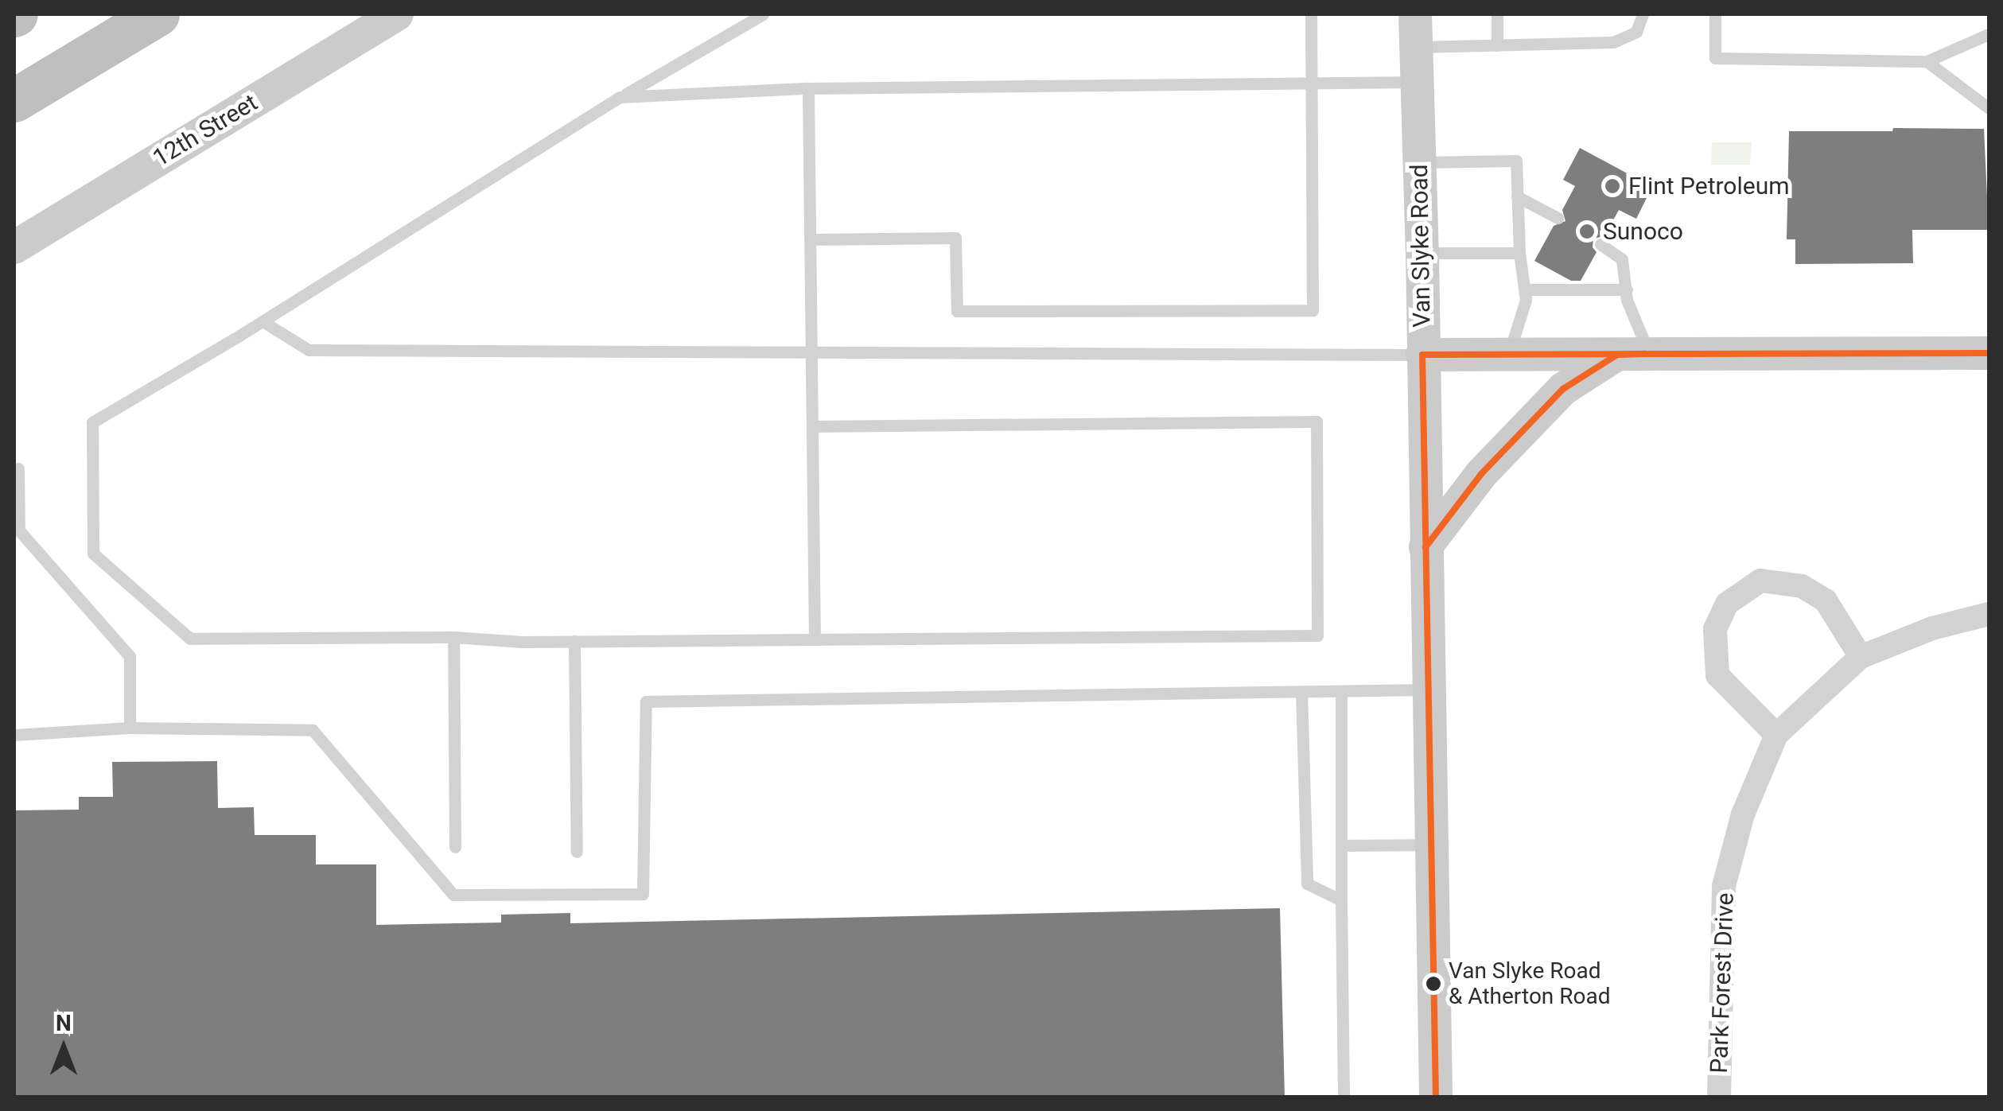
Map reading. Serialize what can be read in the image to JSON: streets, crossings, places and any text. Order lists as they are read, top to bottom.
{
  "streets": {
    "street": ["12th Street", "Van Slyke Road", "Park Forest Drive"]
  },
  "places": ["Flint Petroleum", "Sunoco", "Van Slyke Road & Atherton Road"],
  "north": "top"
}
